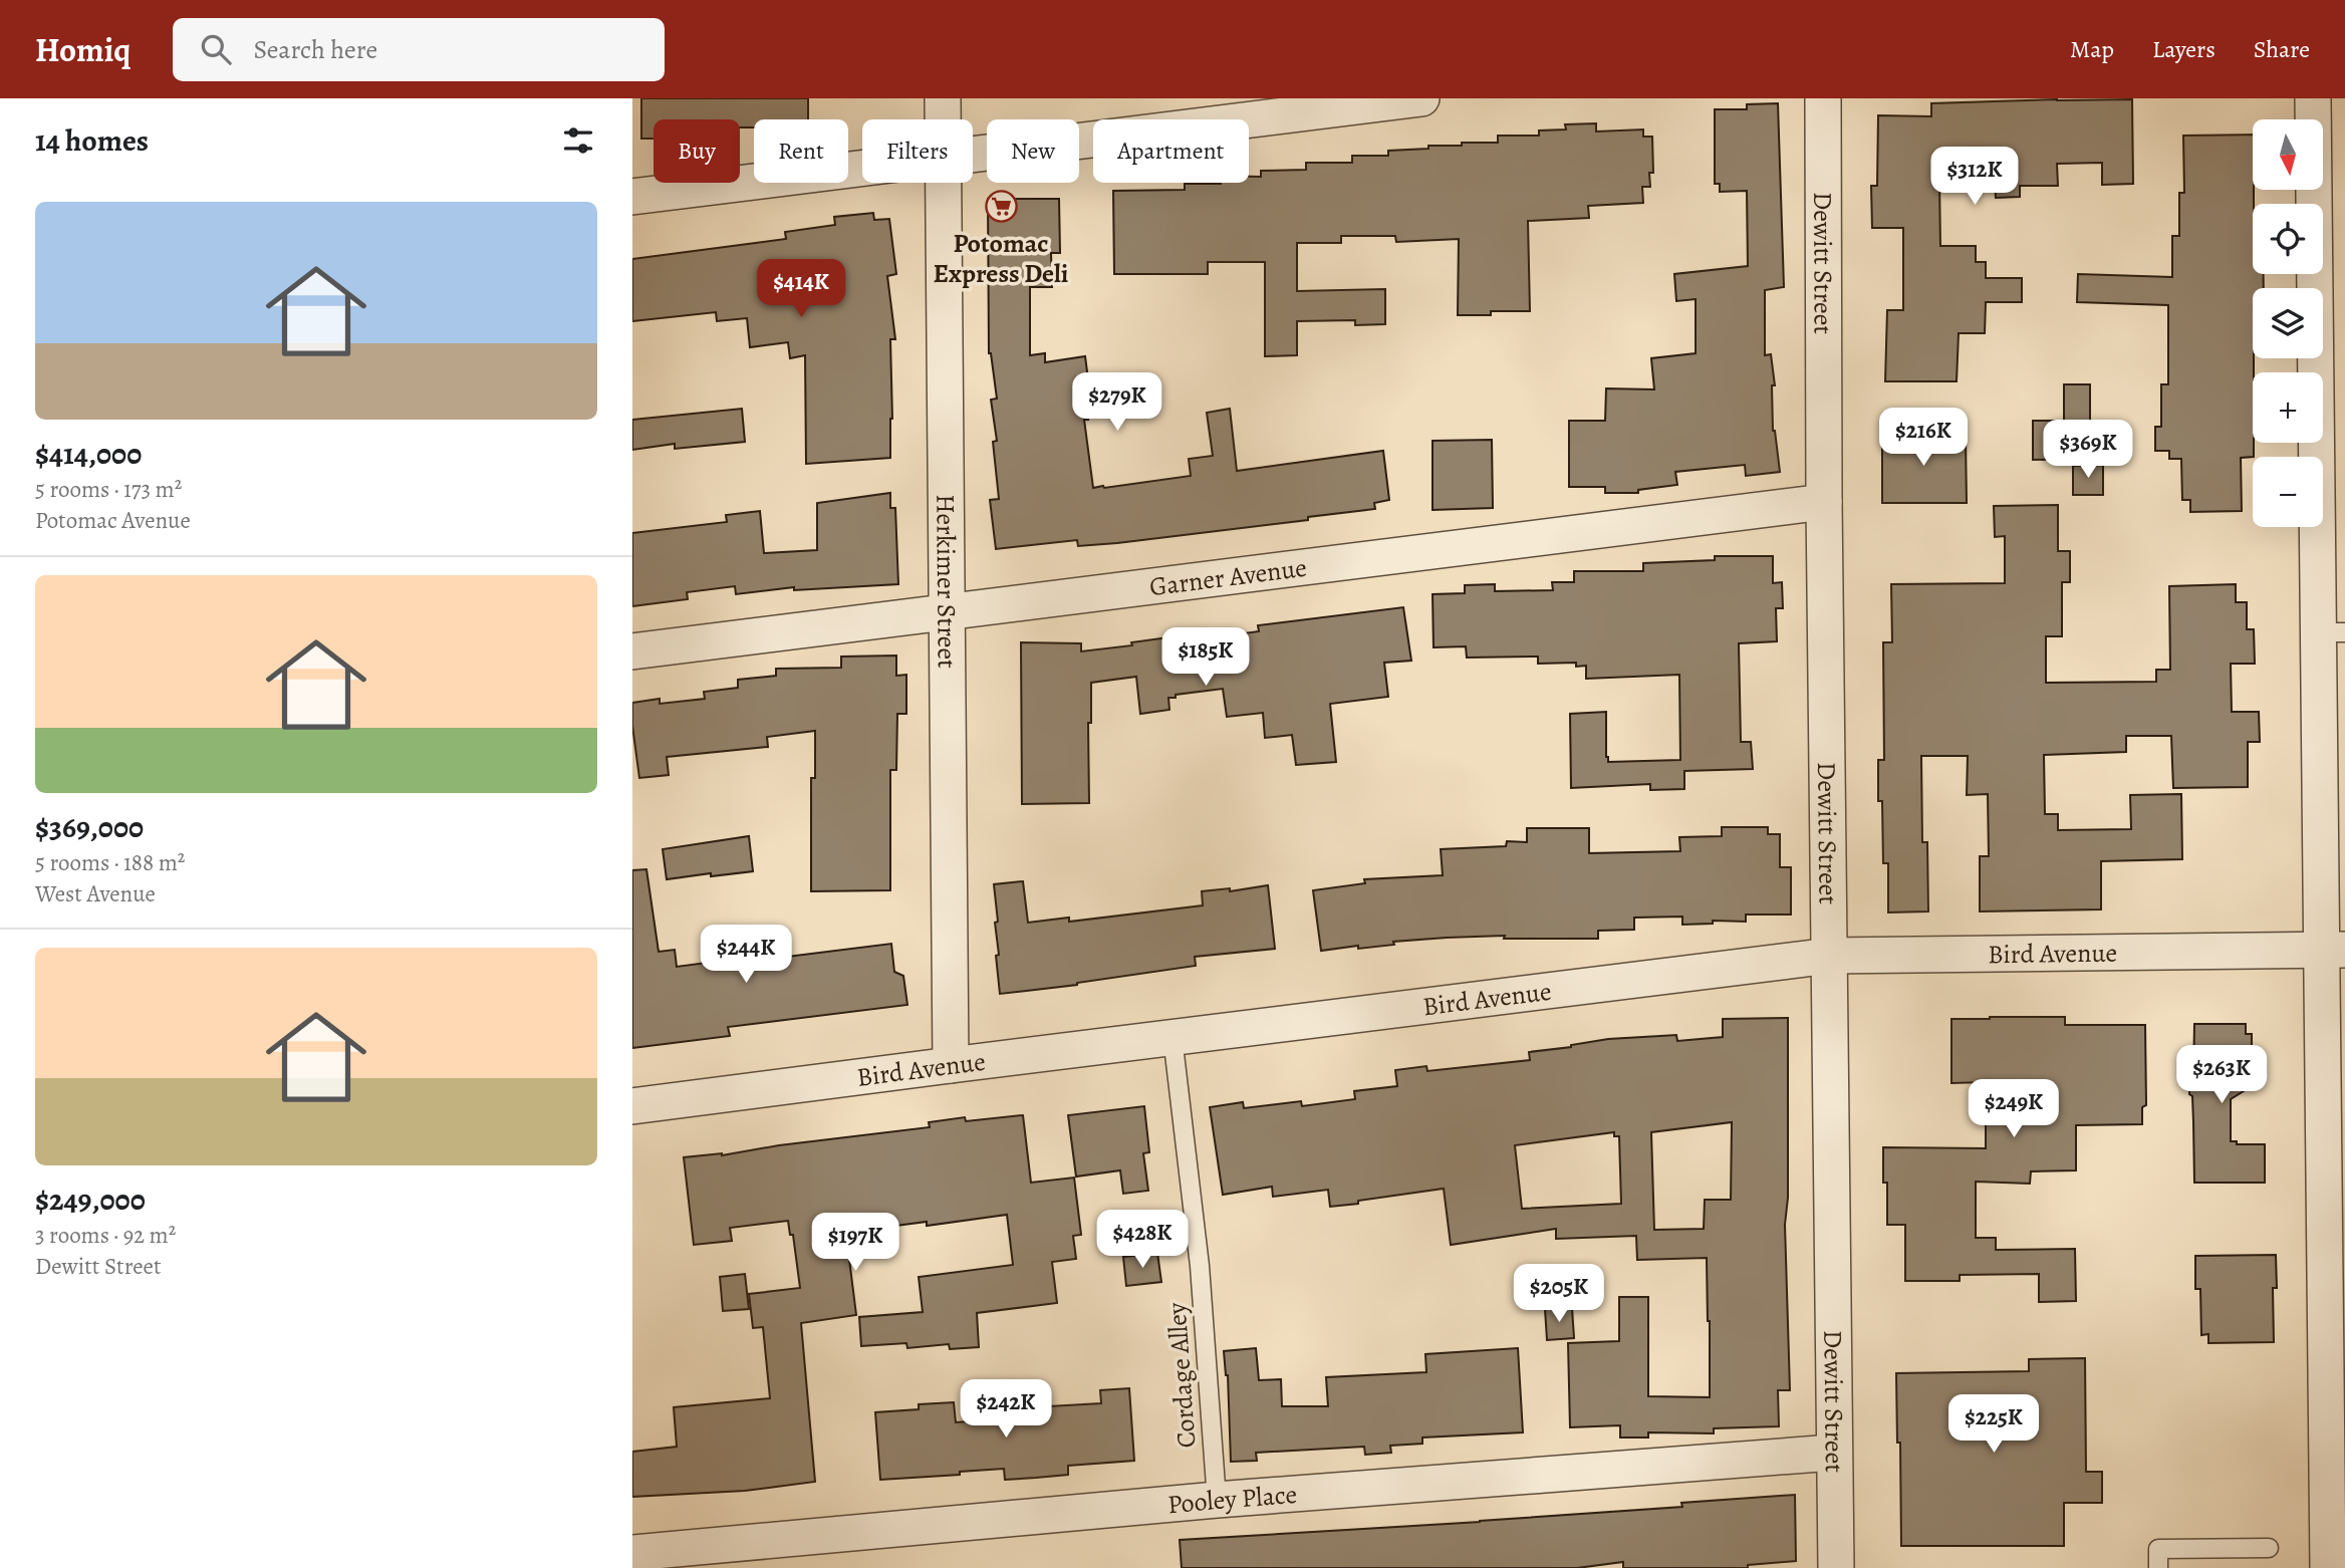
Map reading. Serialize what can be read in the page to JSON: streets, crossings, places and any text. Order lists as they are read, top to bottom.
{
  "streets": {
    "street": [
      "Dewitt Street",
      "Garner Avenue",
      "Herkimer Street",
      "Bird Avenue",
      "Pooley Place"
    ],
    "lane": ["Cordage Alley"]
  },
  "crossings": [
    ["Dewitt Street", "Garner Avenue"],
    ["Dewitt Street", "Bird Avenue"],
    ["Dewitt Street", "Pooley Place"],
    ["Garner Avenue", "Herkimer Street"],
    ["Herkimer Street", "Bird Avenue"],
    ["Bird Avenue", "Cordage Alley"],
    ["Cordage Alley", "Pooley Place"]
  ],
  "places": {
    "supermarket": ["Potomac Express Deli"]
  },
  "north": "bottom",
  "page": {
    "header": "Homiq",
    "search": "Search here",
    "nav": ["Map", "Layers", "Share"],
    "heading": "14 homes",
    "map_buttons": ["+", "−"],
    "chip": [
      "Buy",
      "Rent",
      "Filters",
      "New",
      "Apartment"
    ],
    "price": [
      "$312K",
      "$414K",
      "$279K",
      "$216K",
      "$369K",
      "$185K",
      "$244K",
      "$263K",
      "$249K",
      "$428K",
      "$197K",
      "$205K",
      "$242K",
      "$225K"
    ],
    "list": [
      {
        "name": "$414,000",
        "note": "5 rooms · 173 m² · Potomac Avenue"
      },
      {
        "name": "$369,000",
        "note": "5 rooms · 188 m² · West Avenue"
      },
      {
        "name": "$249,000",
        "note": "3 rooms · 92 m² · Dewitt Street"
      }
    ]
  }
}
